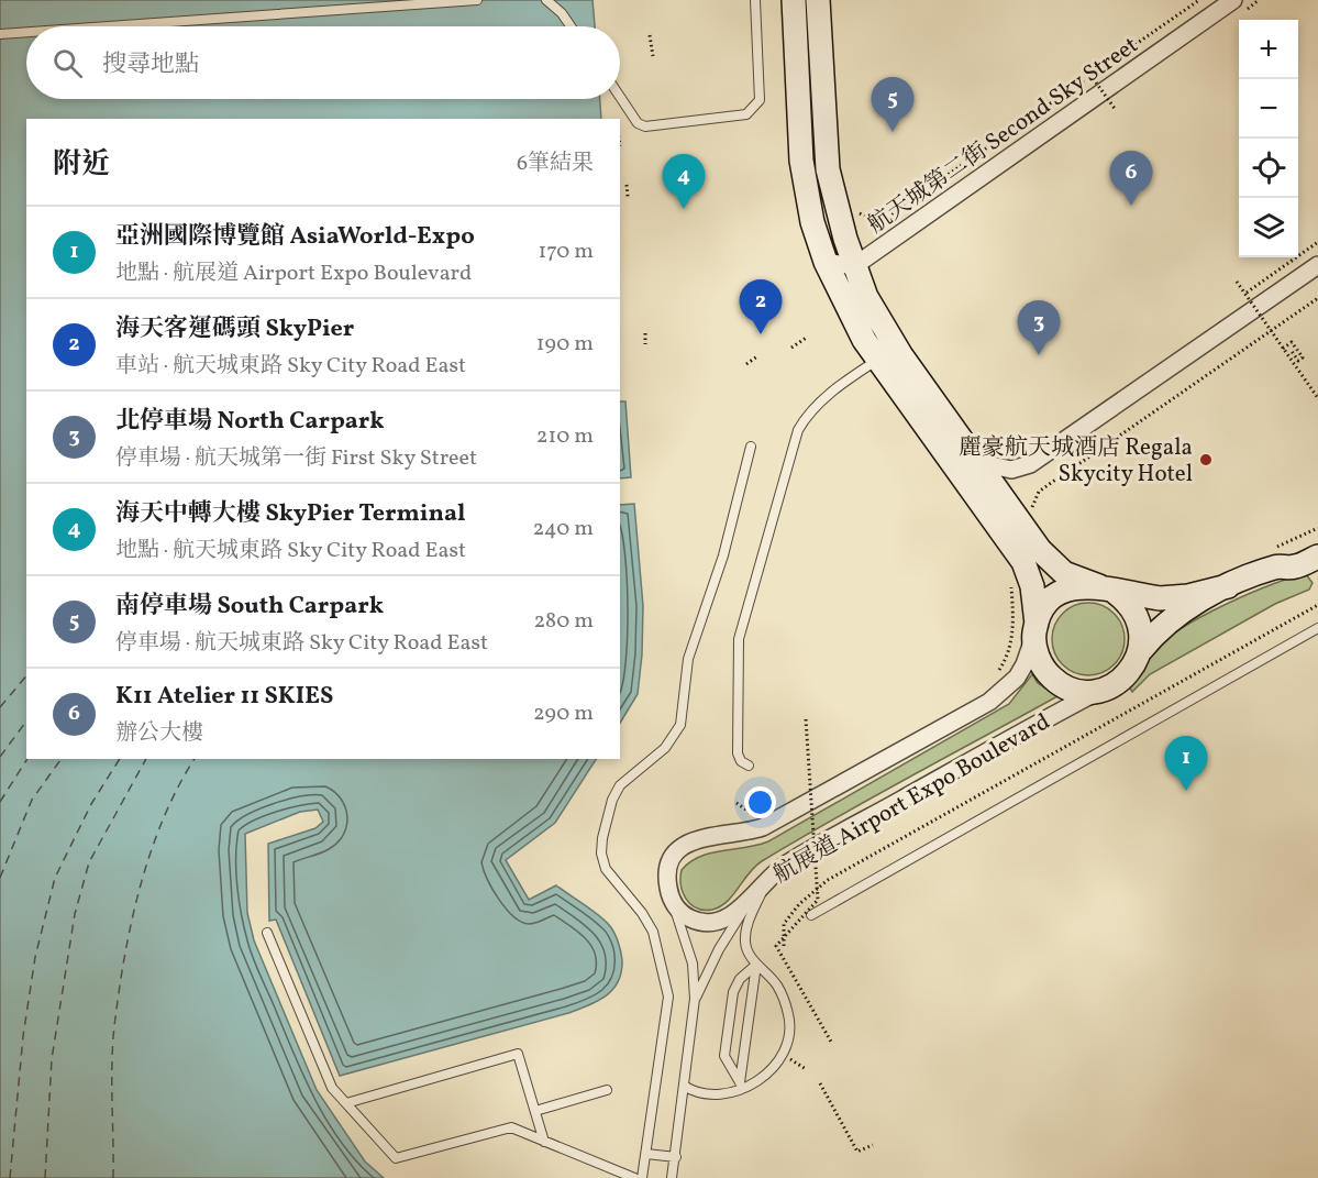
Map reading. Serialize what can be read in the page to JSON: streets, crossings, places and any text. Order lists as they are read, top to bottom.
{
  "streets": {
    "street": ["航天城第二街 Second Sky Street", "航展道 Airport Expo Boulevard"]
  },
  "places": ["麗豪航天城酒店 Regala Skycity Hotel"],
  "page": {
    "map_buttons": ["+", "−"],
    "search": "搜尋地點",
    "pins": [
      "5",
      "6",
      "4",
      "2",
      "3",
      "1"
    ],
    "heading": ["附近", "6筆結果"],
    "list": [
      {
        "mark": "1",
        "name": "亞洲國際博覽館 AsiaWorld-Expo",
        "note": "地點 · 航展道 Airport Expo Boulevard",
        "value": "170 m"
      },
      {
        "mark": "2",
        "name": "海天客運碼頭 SkyPier",
        "note": "車站 · 航天城東路 Sky City Road East",
        "value": "190 m"
      },
      {
        "mark": "3",
        "name": "北停車場 North Carpark",
        "note": "停車場 · 航天城第一街 First Sky Street",
        "value": "210 m"
      },
      {
        "mark": "4",
        "name": "海天中轉大樓 SkyPier Terminal",
        "note": "地點 · 航天城東路 Sky City Road East",
        "value": "240 m"
      },
      {
        "mark": "5",
        "name": "南停車場 South Carpark",
        "note": "停車場 · 航天城東路 Sky City Road East",
        "value": "280 m"
      },
      {
        "mark": "6",
        "name": "K11 Atelier 11 SKIES",
        "note": "辦公大樓",
        "value": "290 m"
      }
    ]
  }
}
